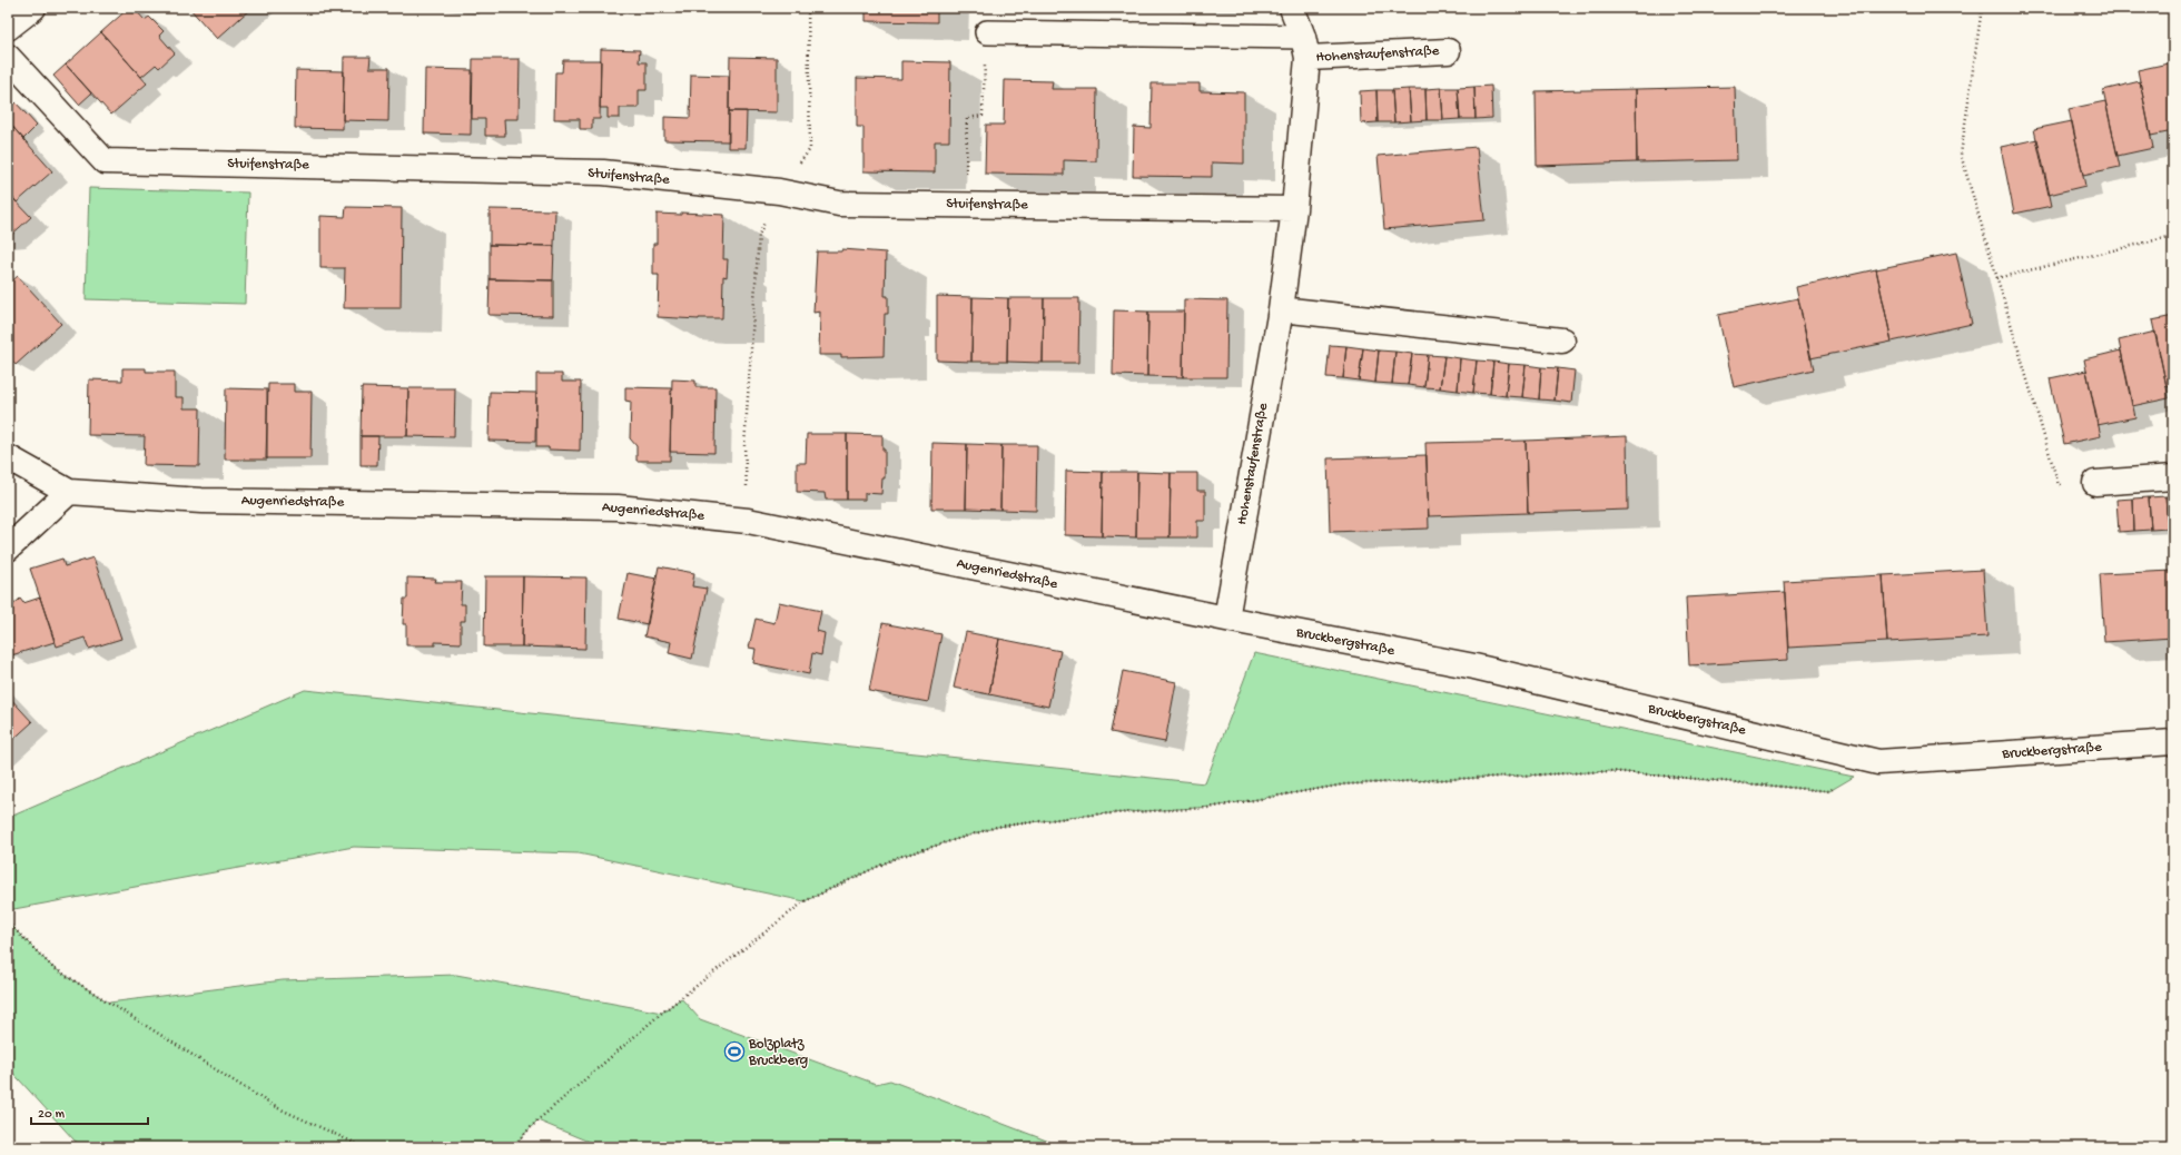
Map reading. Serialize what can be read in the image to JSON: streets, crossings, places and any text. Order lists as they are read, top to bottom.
{
  "streets": {
    "street": [
      "Hohenstaufenstraße",
      "Stuifenstraße",
      "Augenriedstraße",
      "Bruckbergstraße"
    ]
  },
  "crossings": [
    ["Hohenstaufenstraße", "Stuifenstraße"],
    ["Hohenstaufenstraße", "Augenriedstraße"],
    ["Hohenstaufenstraße", "Bruckbergstraße"],
    ["Augenriedstraße", "Bruckbergstraße"]
  ],
  "places": {
    "sports": ["Bolzplatz Bruckberg"]
  },
  "scale_bar": "20 m"
}
